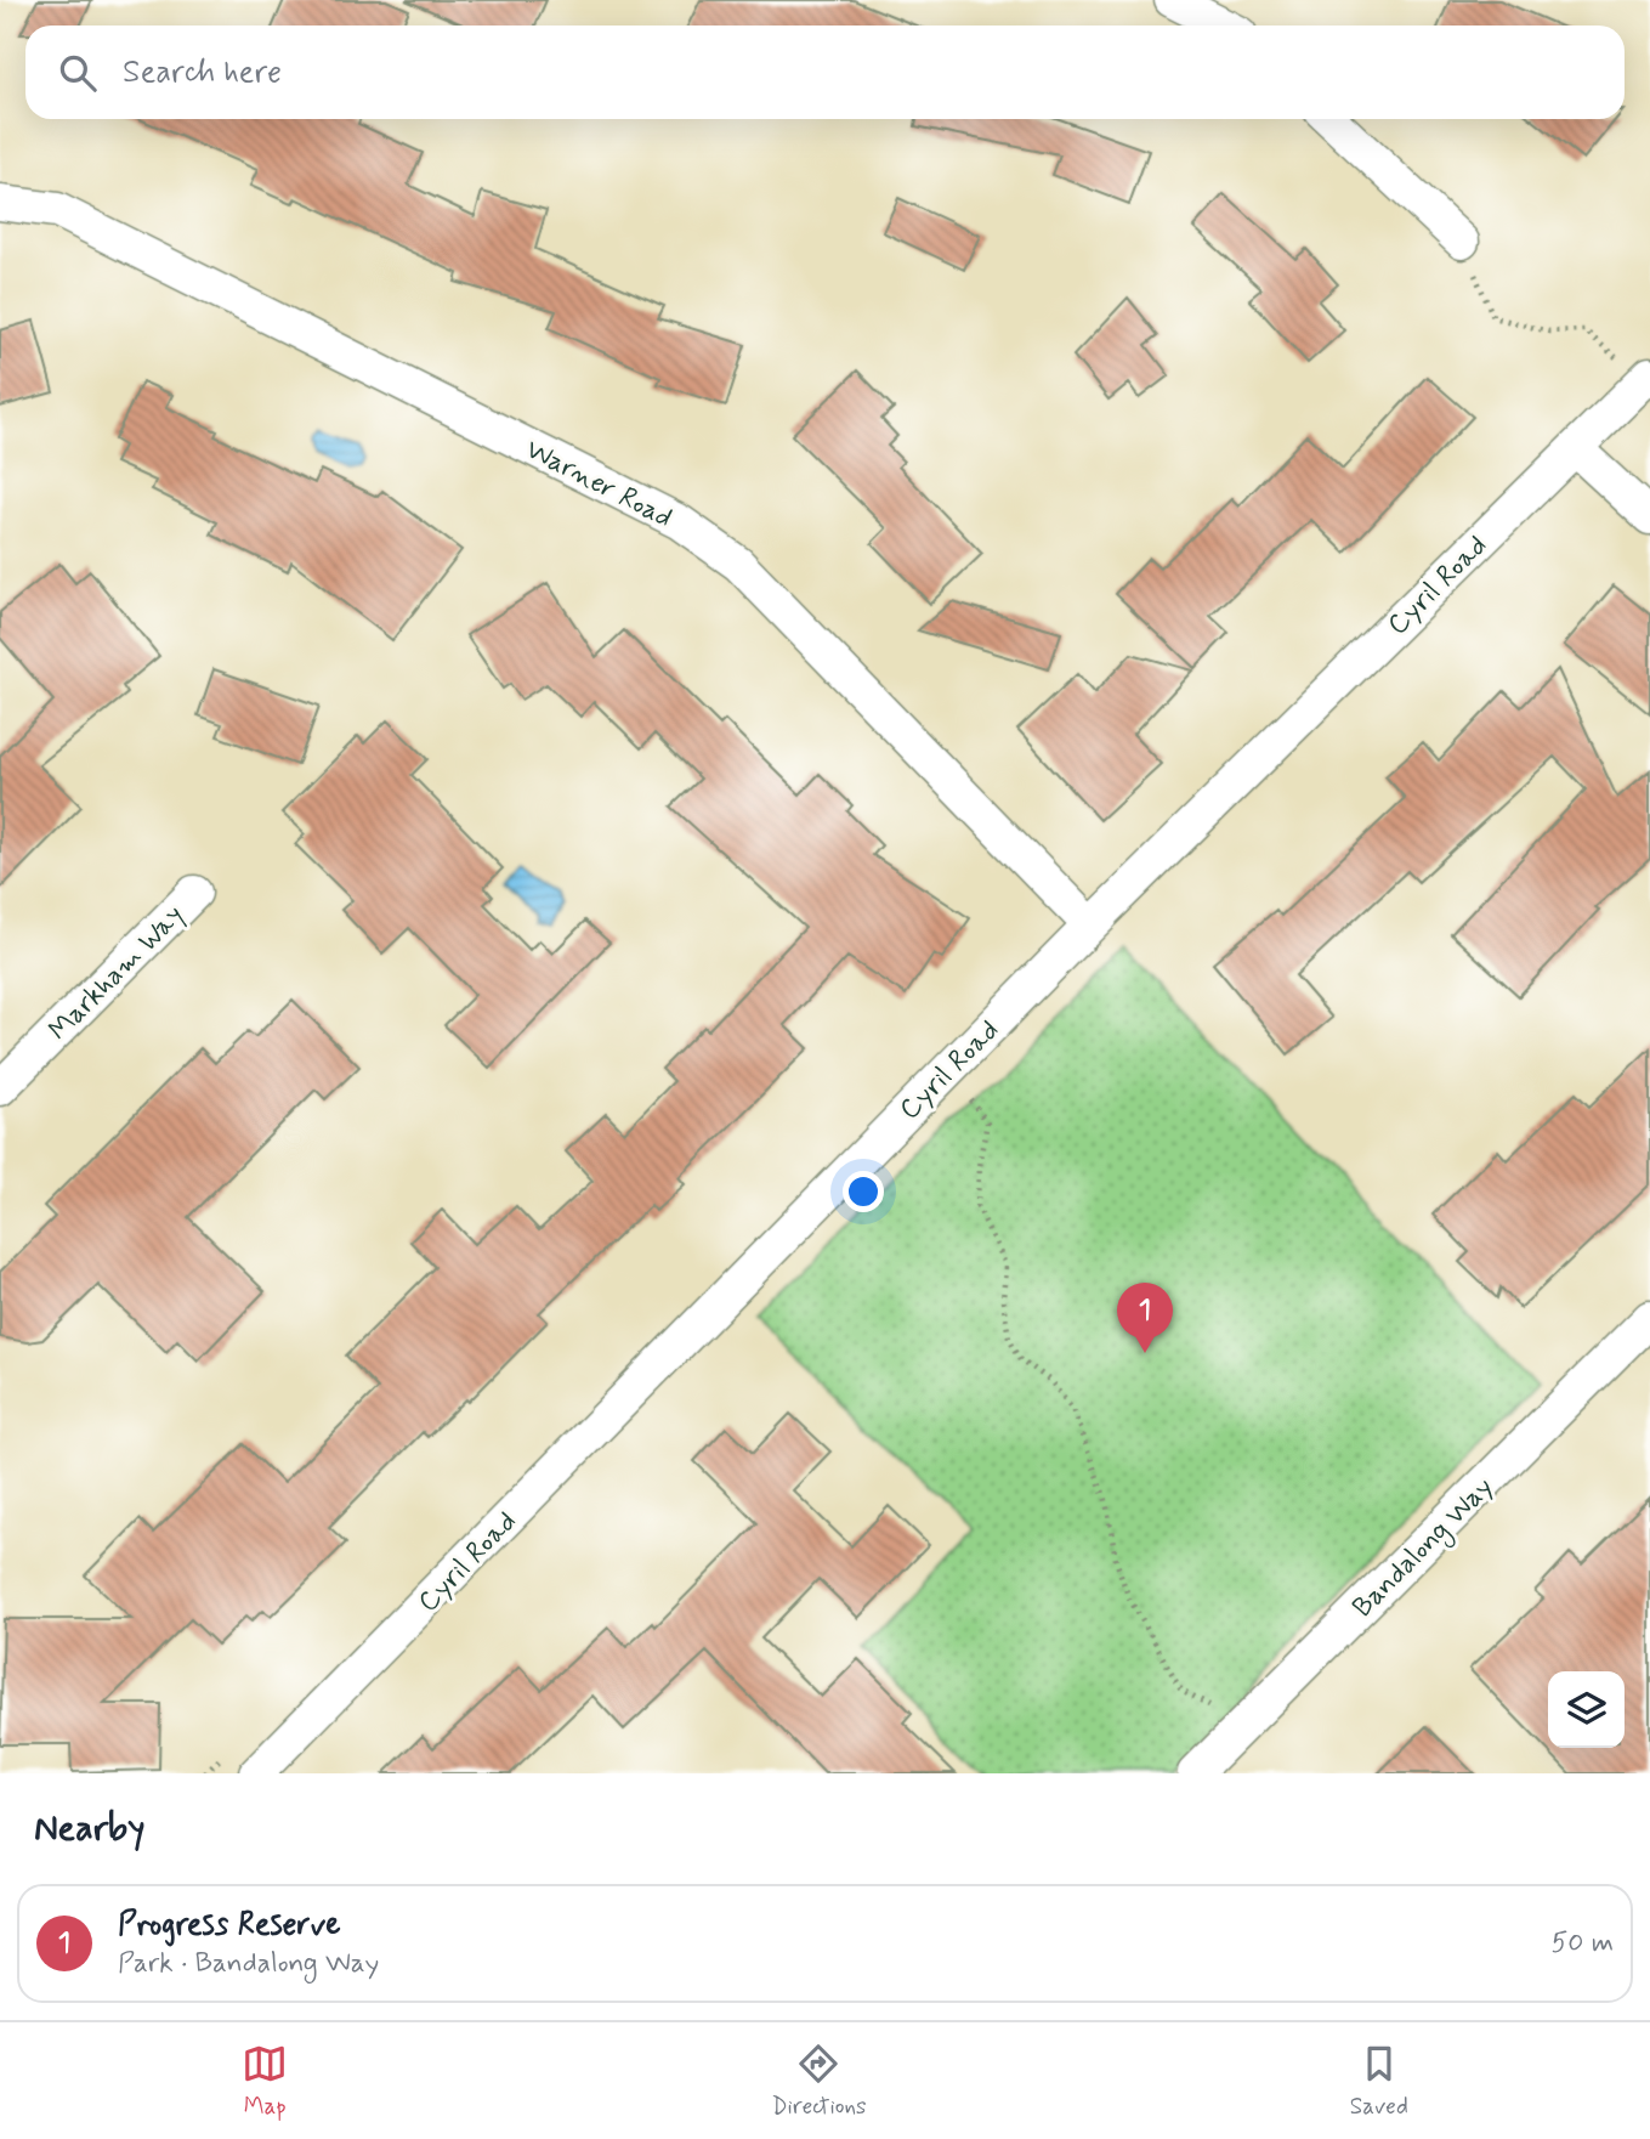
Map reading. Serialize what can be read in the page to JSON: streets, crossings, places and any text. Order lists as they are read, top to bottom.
{
  "streets": {
    "street": [
      "Warner Road",
      "Cyril Road",
      "Markham Way",
      "Bandalong Way"
    ]
  },
  "crossings": [
    ["Warner Road", "Cyril Road"]
  ],
  "page": {
    "search": "Search here",
    "pins": "1",
    "heading": "Nearby",
    "list": [
      {
        "mark": "1",
        "name": "Progress Reserve",
        "note": "Park · Bandalong Way",
        "value": "50 m"
      }
    ],
    "nav": ["Map", "Directions", "Saved"]
  }
}
